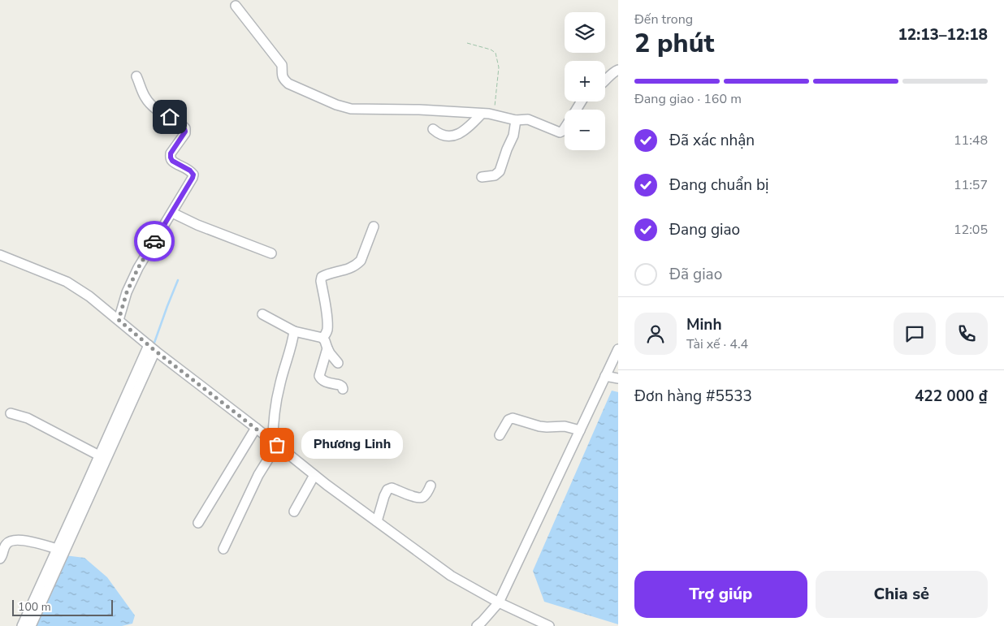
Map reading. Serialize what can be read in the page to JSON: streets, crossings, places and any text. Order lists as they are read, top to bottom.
{
  "places": ["Phương Linh"],
  "scale_bar": "100 m",
  "page": {
    "heading": ["2 phút", "Đến trong", "12:13–12:18"],
    "panel": [
      "Minh",
      "Tài xế · 4.4",
      "Đơn hàng #5533",
      "422 000 ₫"
    ],
    "map_buttons": ["+", "−"],
    "bar": "Đang giao · 160 m",
    "list": [
      ["Đã xác nhận", "11:48"],
      ["Đang chuẩn bị", "11:57"],
      ["Đang giao", "12:05"],
      "Đã giao"
    ],
    "bubble": "Phương Linh",
    "buttons": ["Trợ giúp", "Chia sẻ"],
    "scale": "100 m"
  }
}
